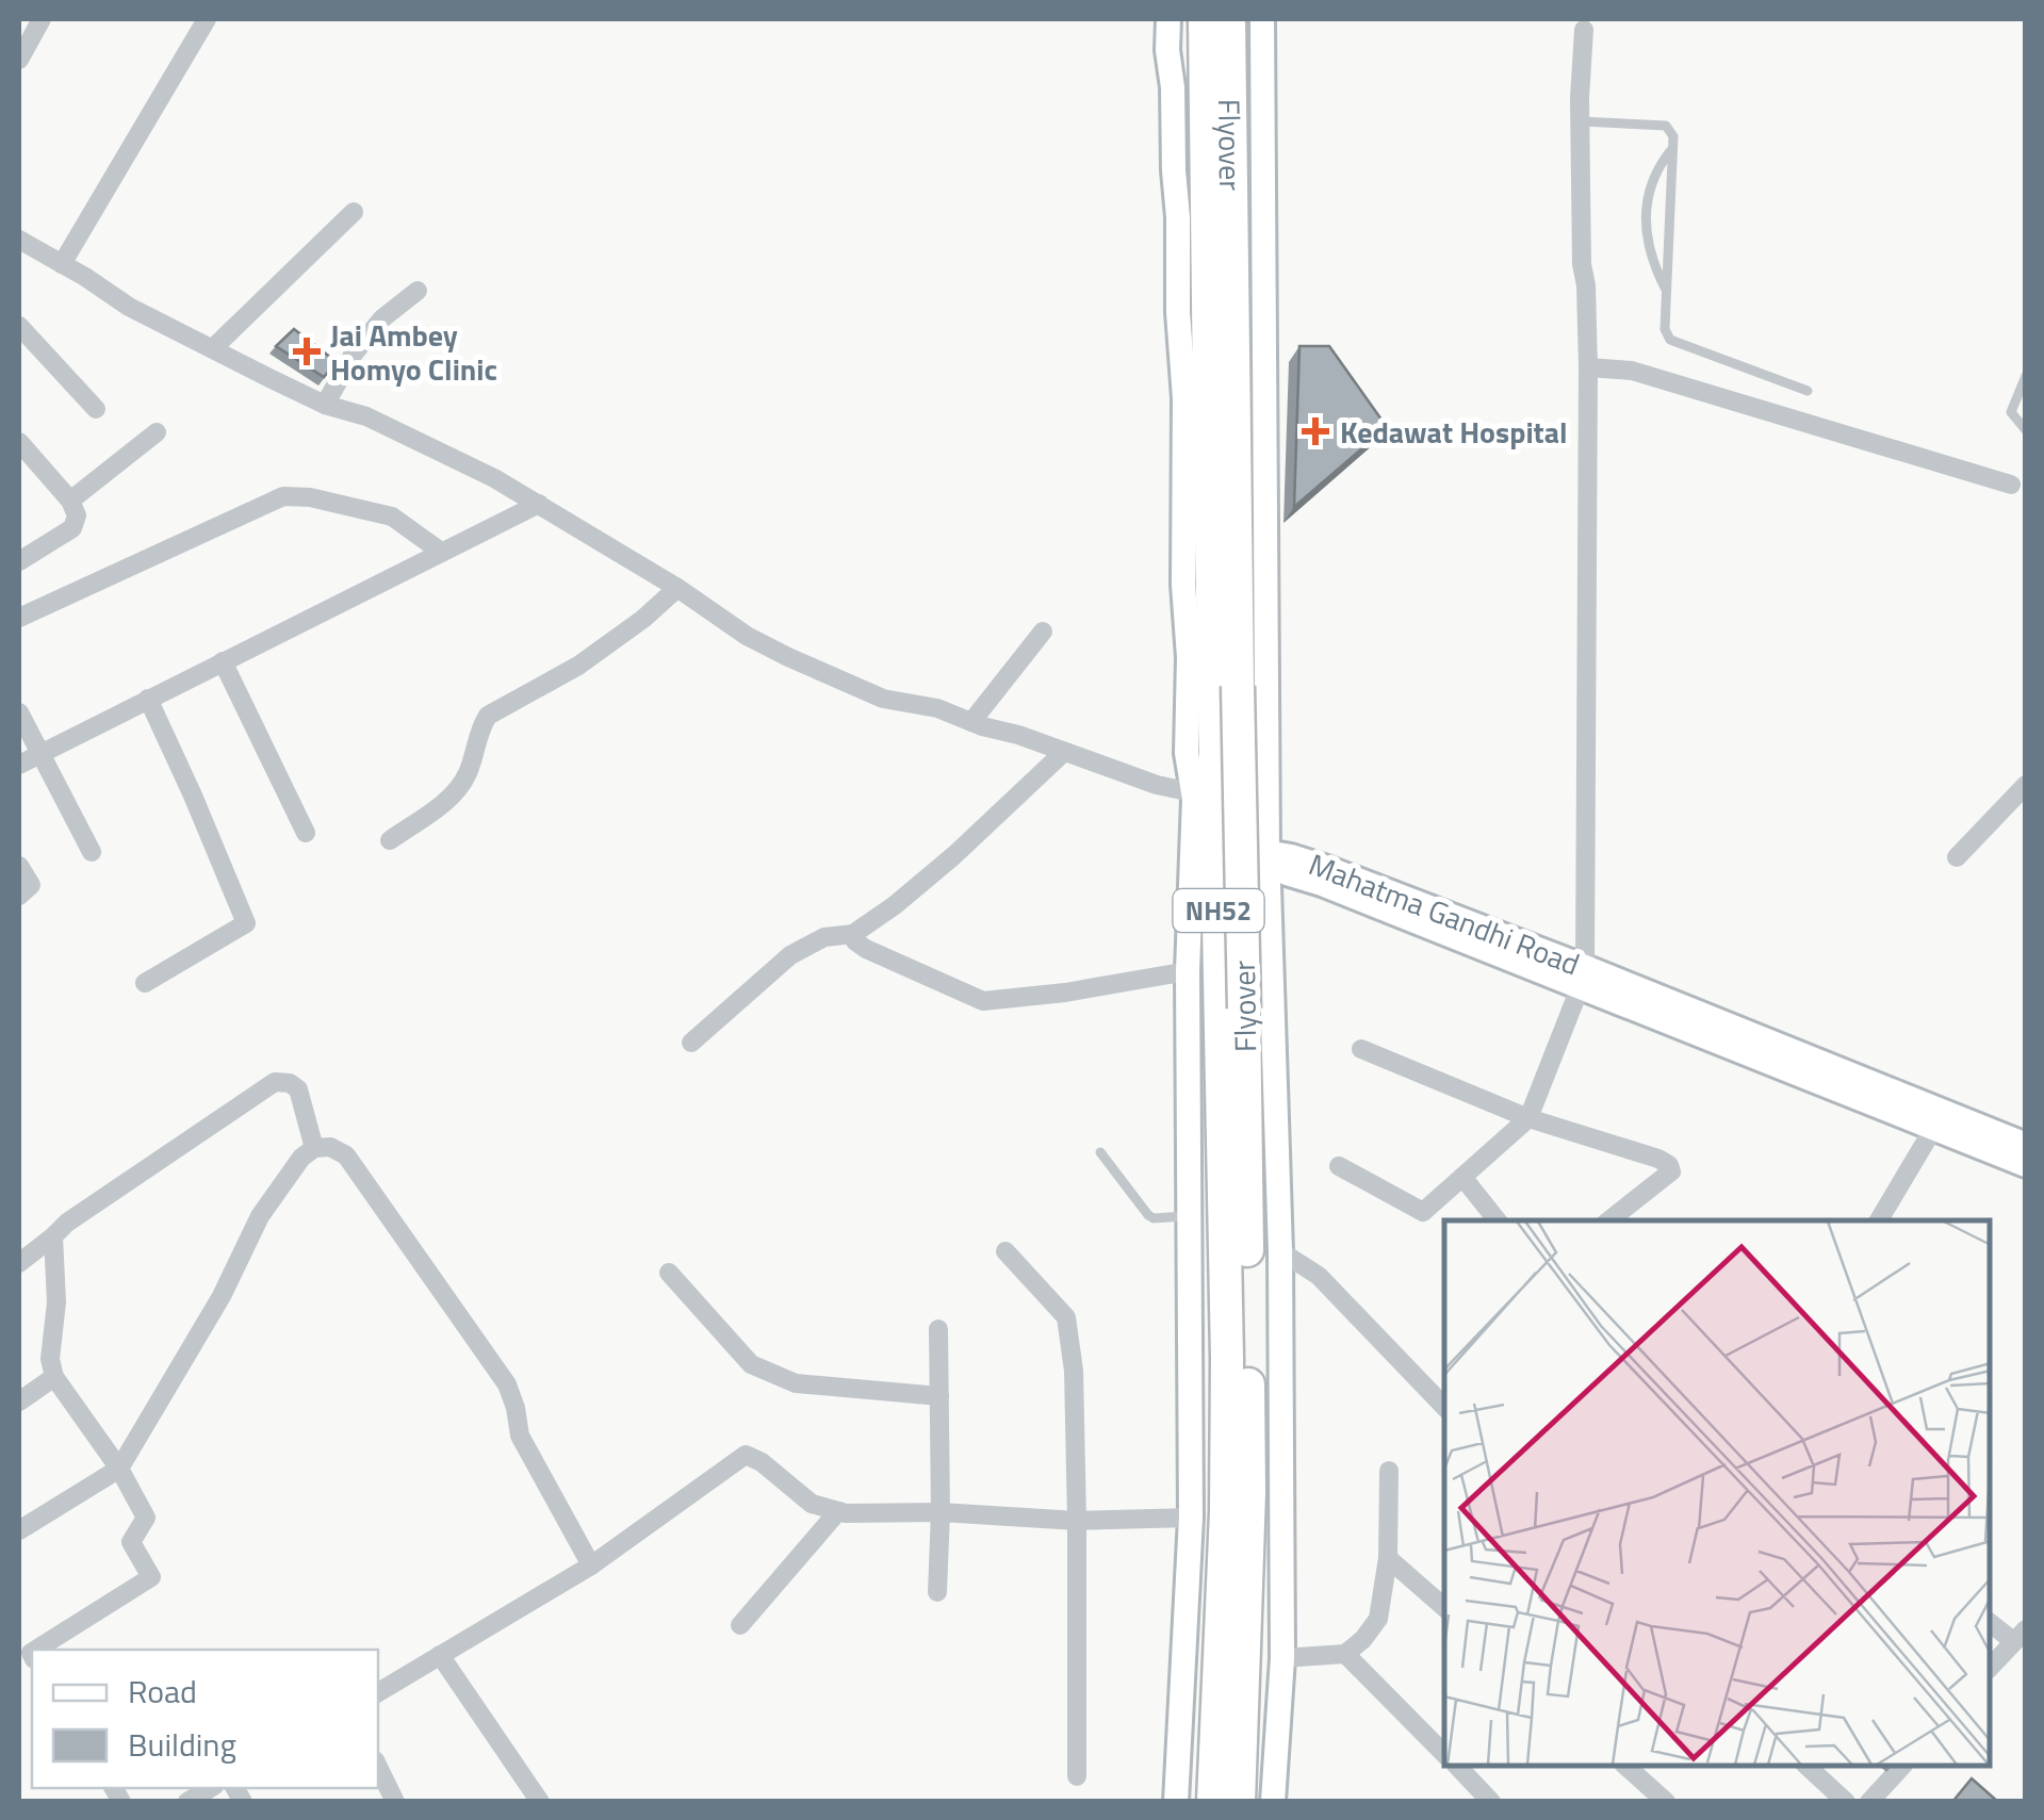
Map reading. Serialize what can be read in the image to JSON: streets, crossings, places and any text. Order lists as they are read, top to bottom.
{
  "streets": {
    "highway": ["Flyover", "NH52"],
    "street": ["Mahatma Gandhi Road"]
  },
  "crossings": [
    ["NH52", "Mahatma Gandhi Road"]
  ],
  "places": {
    "health": ["Jai Ambey Homyo Clinic", "Kedawat Hospital"]
  },
  "legend": ["Road", "Building"]
}
